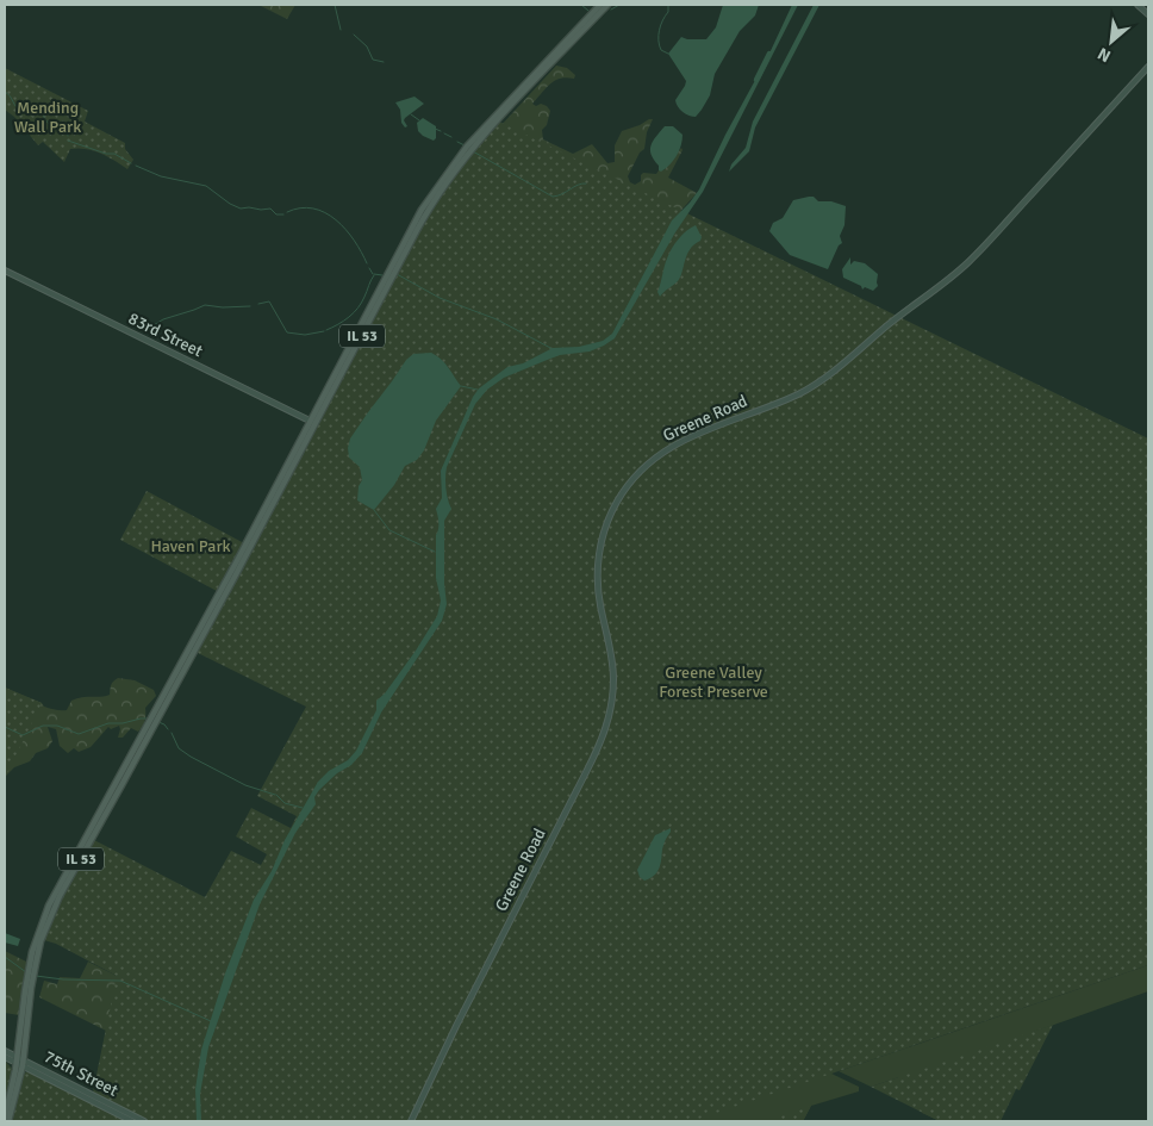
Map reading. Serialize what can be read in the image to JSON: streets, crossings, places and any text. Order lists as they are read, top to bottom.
{
  "streets": {
    "main road": ["IL 53"],
    "street": ["83rd Street", "Greene Road", "75th Street"]
  },
  "crossings": [
    ["83rd Street", "IL 53"],
    ["IL 53", "75th Street"]
  ],
  "parks": ["Mending Wall Park", "Haven Park", "Greene Valley Forest Preserve"],
  "north": "bottom left"
}
